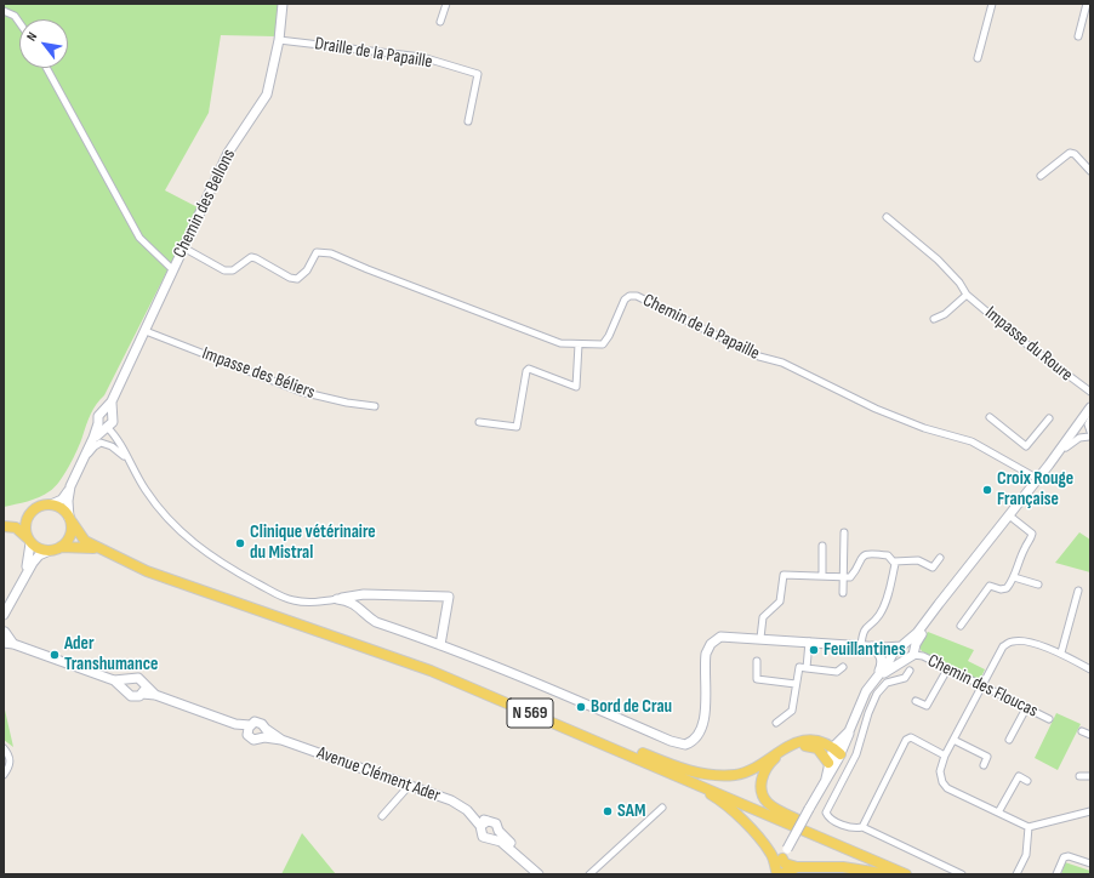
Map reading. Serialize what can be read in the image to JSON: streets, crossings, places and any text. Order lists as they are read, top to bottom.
{
  "streets": {
    "main road": ["N 569"],
    "street": [
      "Draille de la Papaille",
      "Chemin des Bellons",
      "Chemin de la Papaille",
      "Impasse du Roure",
      "Impasse des Béliers",
      "Chemin des Floucas",
      "Avenue Clément Ader"
    ]
  },
  "crossings": [
    ["Draille de la Papaille", "Chemin des Bellons"],
    ["Chemin des Bellons", "Chemin de la Papaille"],
    ["Chemin des Bellons", "Impasse des Béliers"],
    ["Chemin des Bellons", "N 569"]
  ],
  "places": [
    "Croix Rouge Française",
    "Clinique vétérinaire du Mistral",
    "Feuillantines",
    "Ader Transhumance",
    "Bord de Crau",
    "SAM"
  ],
  "north": "top left"
}
